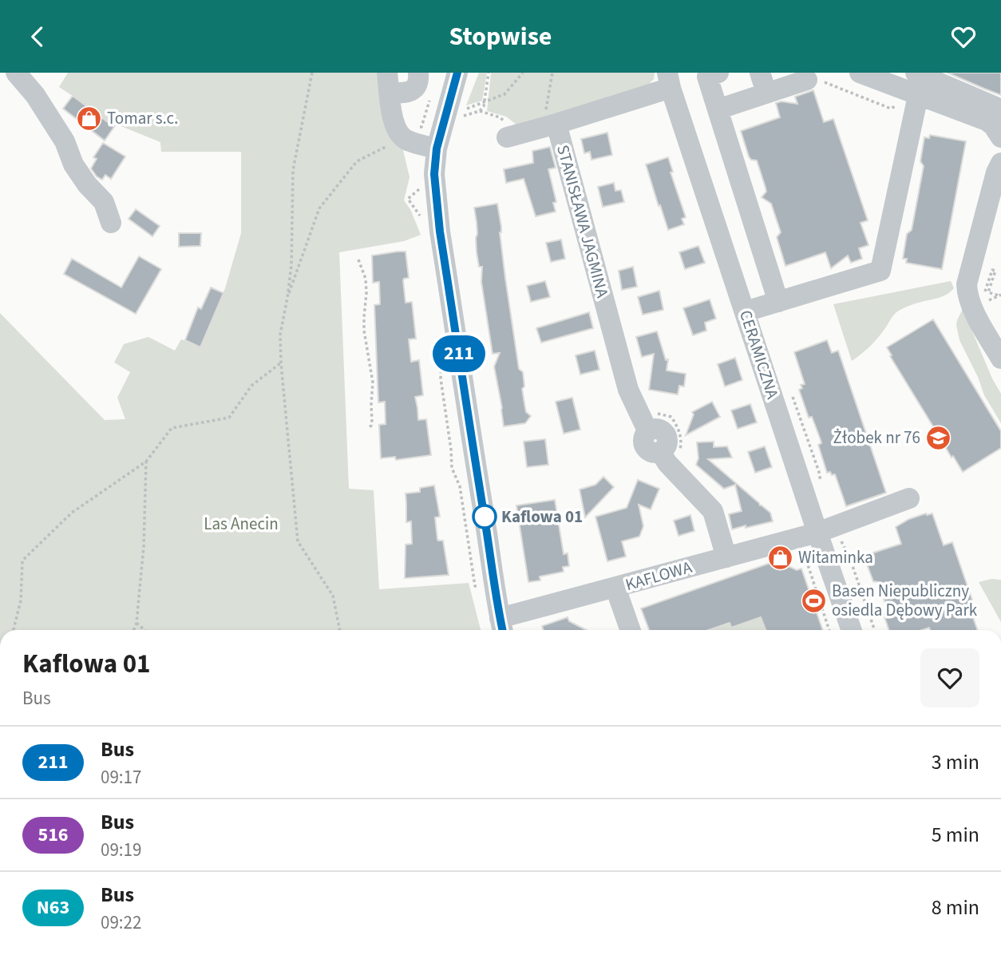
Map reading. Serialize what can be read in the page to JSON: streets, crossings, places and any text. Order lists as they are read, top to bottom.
{
  "streets": {
    "street": ["STANISŁAWA JAGMINA", "CERAMICZNA", "KAFLOWA"]
  },
  "crossings": [
    ["STANISŁAWA JAGMINA", "CERAMICZNA"],
    ["CERAMICZNA", "KAFLOWA"]
  ],
  "parks": ["Las Anecin"],
  "places": {
    "shop": ["Tomar s.c.", "Witaminka"],
    "school or university": ["Żłobek nr 76"],
    "other": ["Kaflowa 01"],
    "sports": ["Basen Niepubliczny osiedla Dębowy Park"]
  },
  "lines": ["bus line 211"],
  "page": {
    "header": "Stopwise",
    "on_map": "211",
    "heading": ["Kaflowa 01", "Bus"],
    "list": [
      {
        "mark": "211",
        "name": "Bus",
        "note": "09:17",
        "value": "3 min"
      },
      {
        "mark": "516",
        "name": "Bus",
        "note": "09:19",
        "value": "5 min"
      },
      {
        "mark": "N63",
        "name": "Bus",
        "note": "09:22",
        "value": "8 min"
      }
    ]
  }
}
